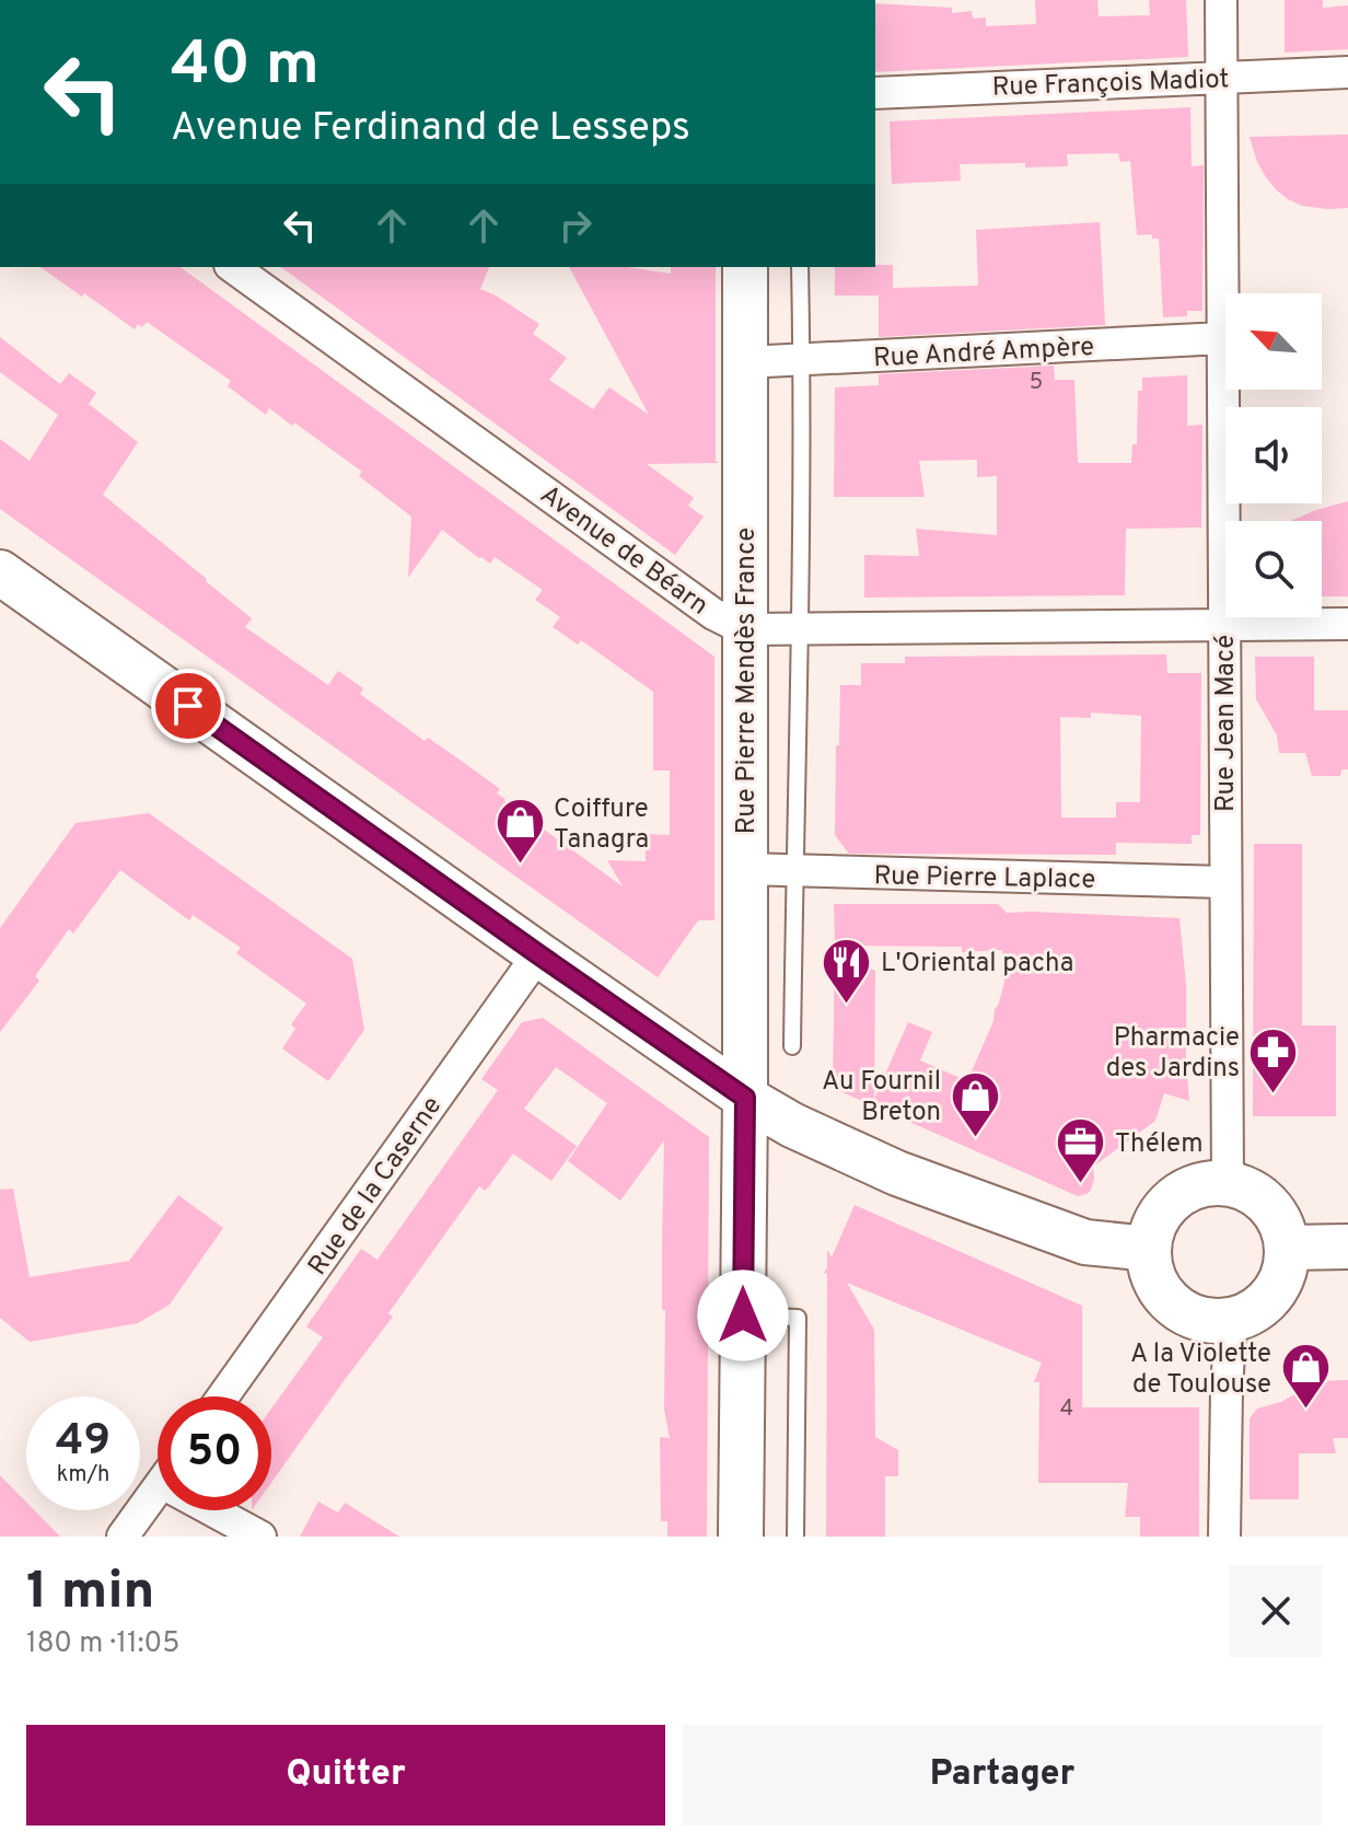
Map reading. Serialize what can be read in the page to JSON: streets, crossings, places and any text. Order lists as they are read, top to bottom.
{
  "streets": {
    "street": [
      "Rue François Madiot",
      "Rue André Ampère",
      "Avenue de Béarn",
      "Rue Pierre Mendès France",
      "Rue Jean Macé",
      "Rue Pierre Laplace",
      "Rue de la Caserne"
    ]
  },
  "crossings": [
    ["Rue François Madiot", "Rue Jean Macé"],
    ["Rue André Ampère", "Rue Pierre Mendès France"],
    ["Rue André Ampère", "Rue Jean Macé"],
    ["Avenue de Béarn", "Rue Pierre Mendès France"],
    ["Avenue de Béarn", "Rue Jean Macé"],
    ["Rue Pierre Mendès France", "Rue Pierre Laplace"],
    ["Rue Jean Macé", "Rue Pierre Laplace"]
  ],
  "places": {
    "shop": ["Coiffure Tanagra", "Au Fournil Breton", "A la Violette de Toulouse"],
    "restaurant": ["L'Oriental pacha"],
    "pharmacy": ["Pharmacie des Jardins"],
    "office": ["Thélem"]
  },
  "house_numbers": ["5", "4"],
  "north": "top left",
  "page": {
    "turn": ["40 m", "Avenue Ferdinand de Lesseps"],
    "speed": "49 km/h",
    "limit": "50",
    "heading": ["1 min", "180 m · 11:05"],
    "buttons": ["Quitter", "Partager"]
  }
}
